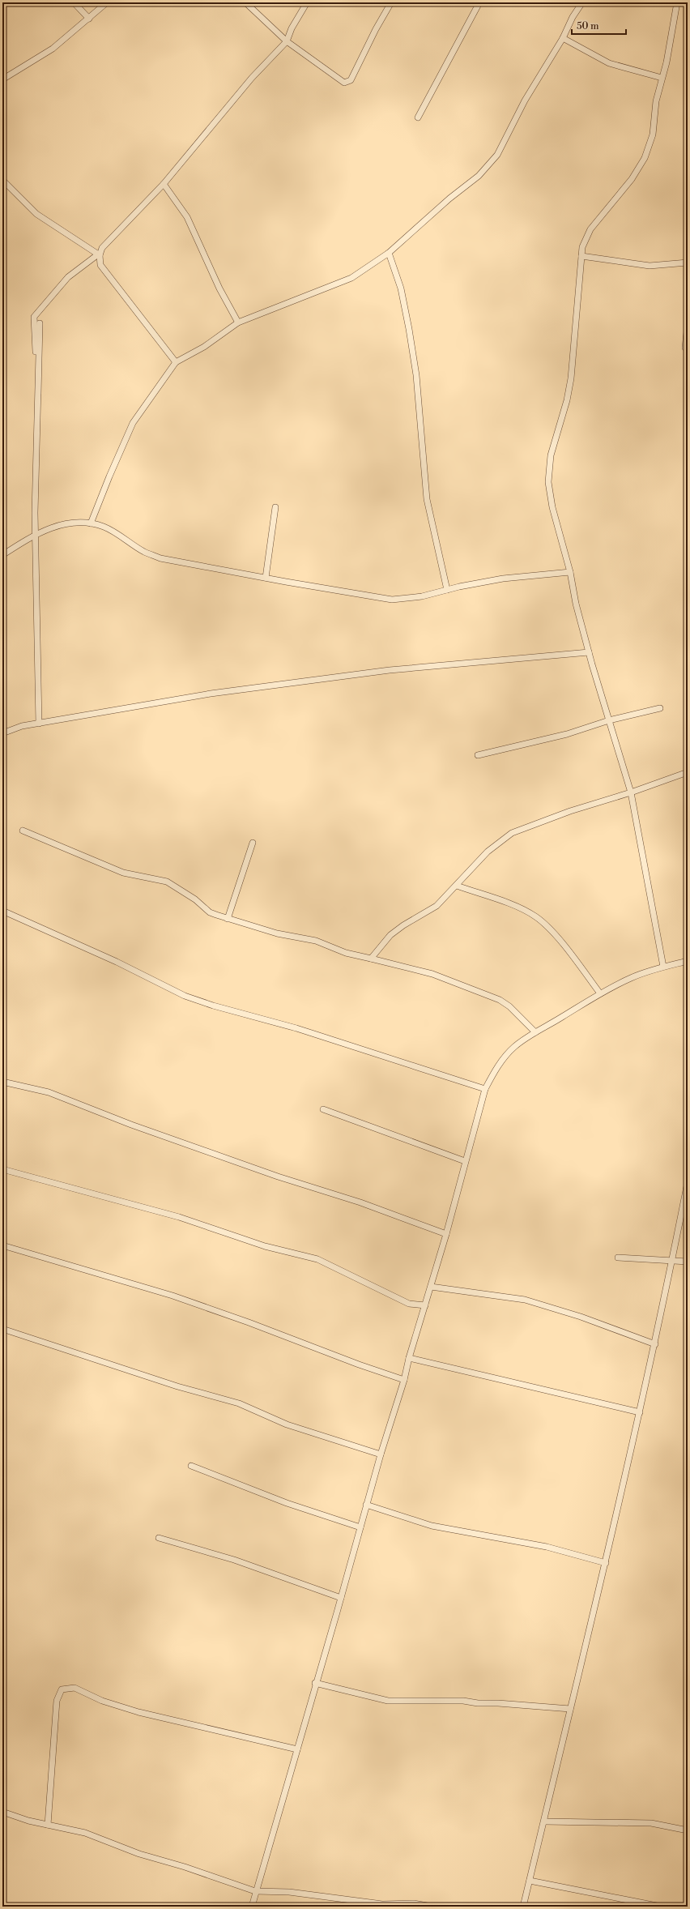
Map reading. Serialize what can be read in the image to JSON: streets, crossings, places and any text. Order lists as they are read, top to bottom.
{
  "scale_bar": "50 m"
}
